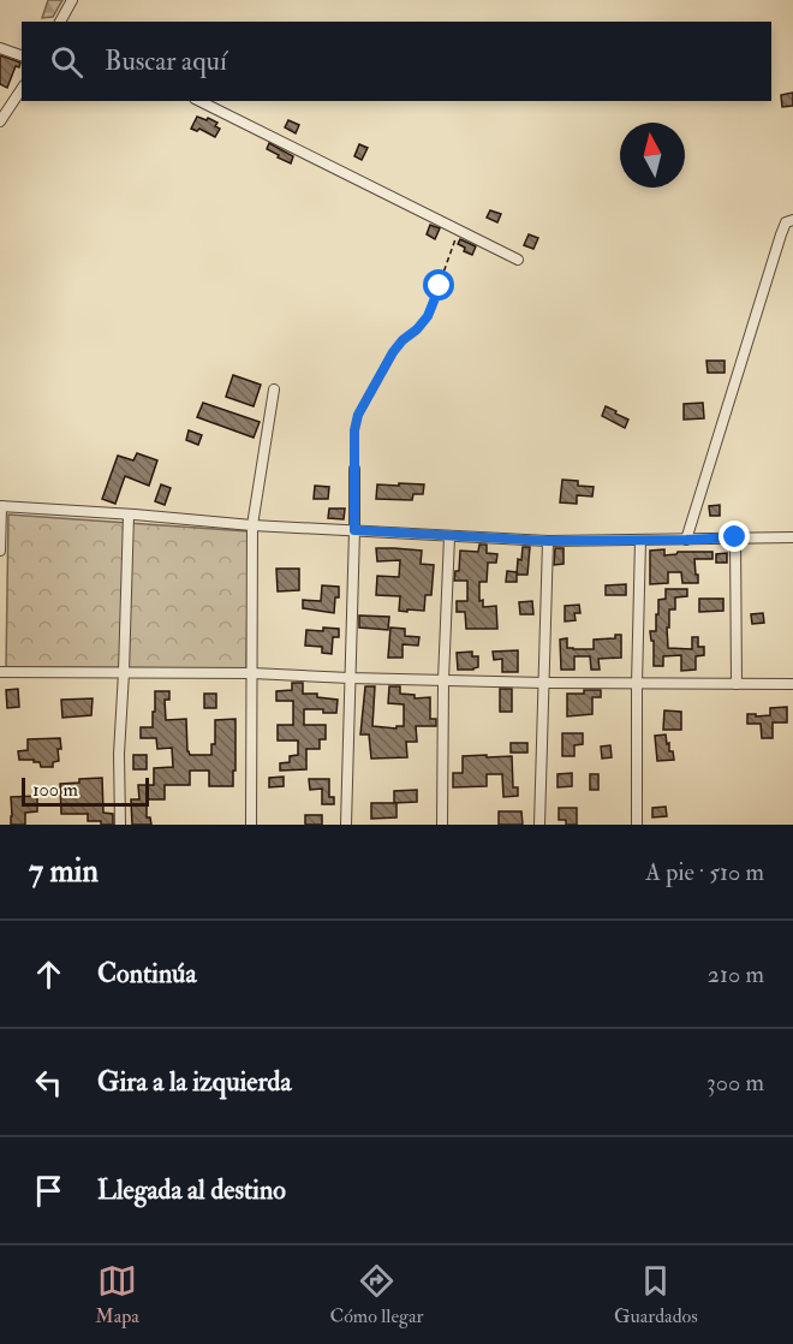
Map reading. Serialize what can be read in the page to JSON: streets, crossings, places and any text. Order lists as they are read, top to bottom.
{
  "scale_bar": "100 m",
  "north": "top",
  "page": {
    "search": "Buscar aquí",
    "scale": "100 m",
    "heading": ["7 min", "A pie · 510 m"],
    "list": [
      ["Continúa", "210 m"],
      ["Gira a la izquierda", "300 m"],
      "Llegada al destino"
    ],
    "nav": ["Mapa", "Cómo llegar", "Guardados"]
  }
}
